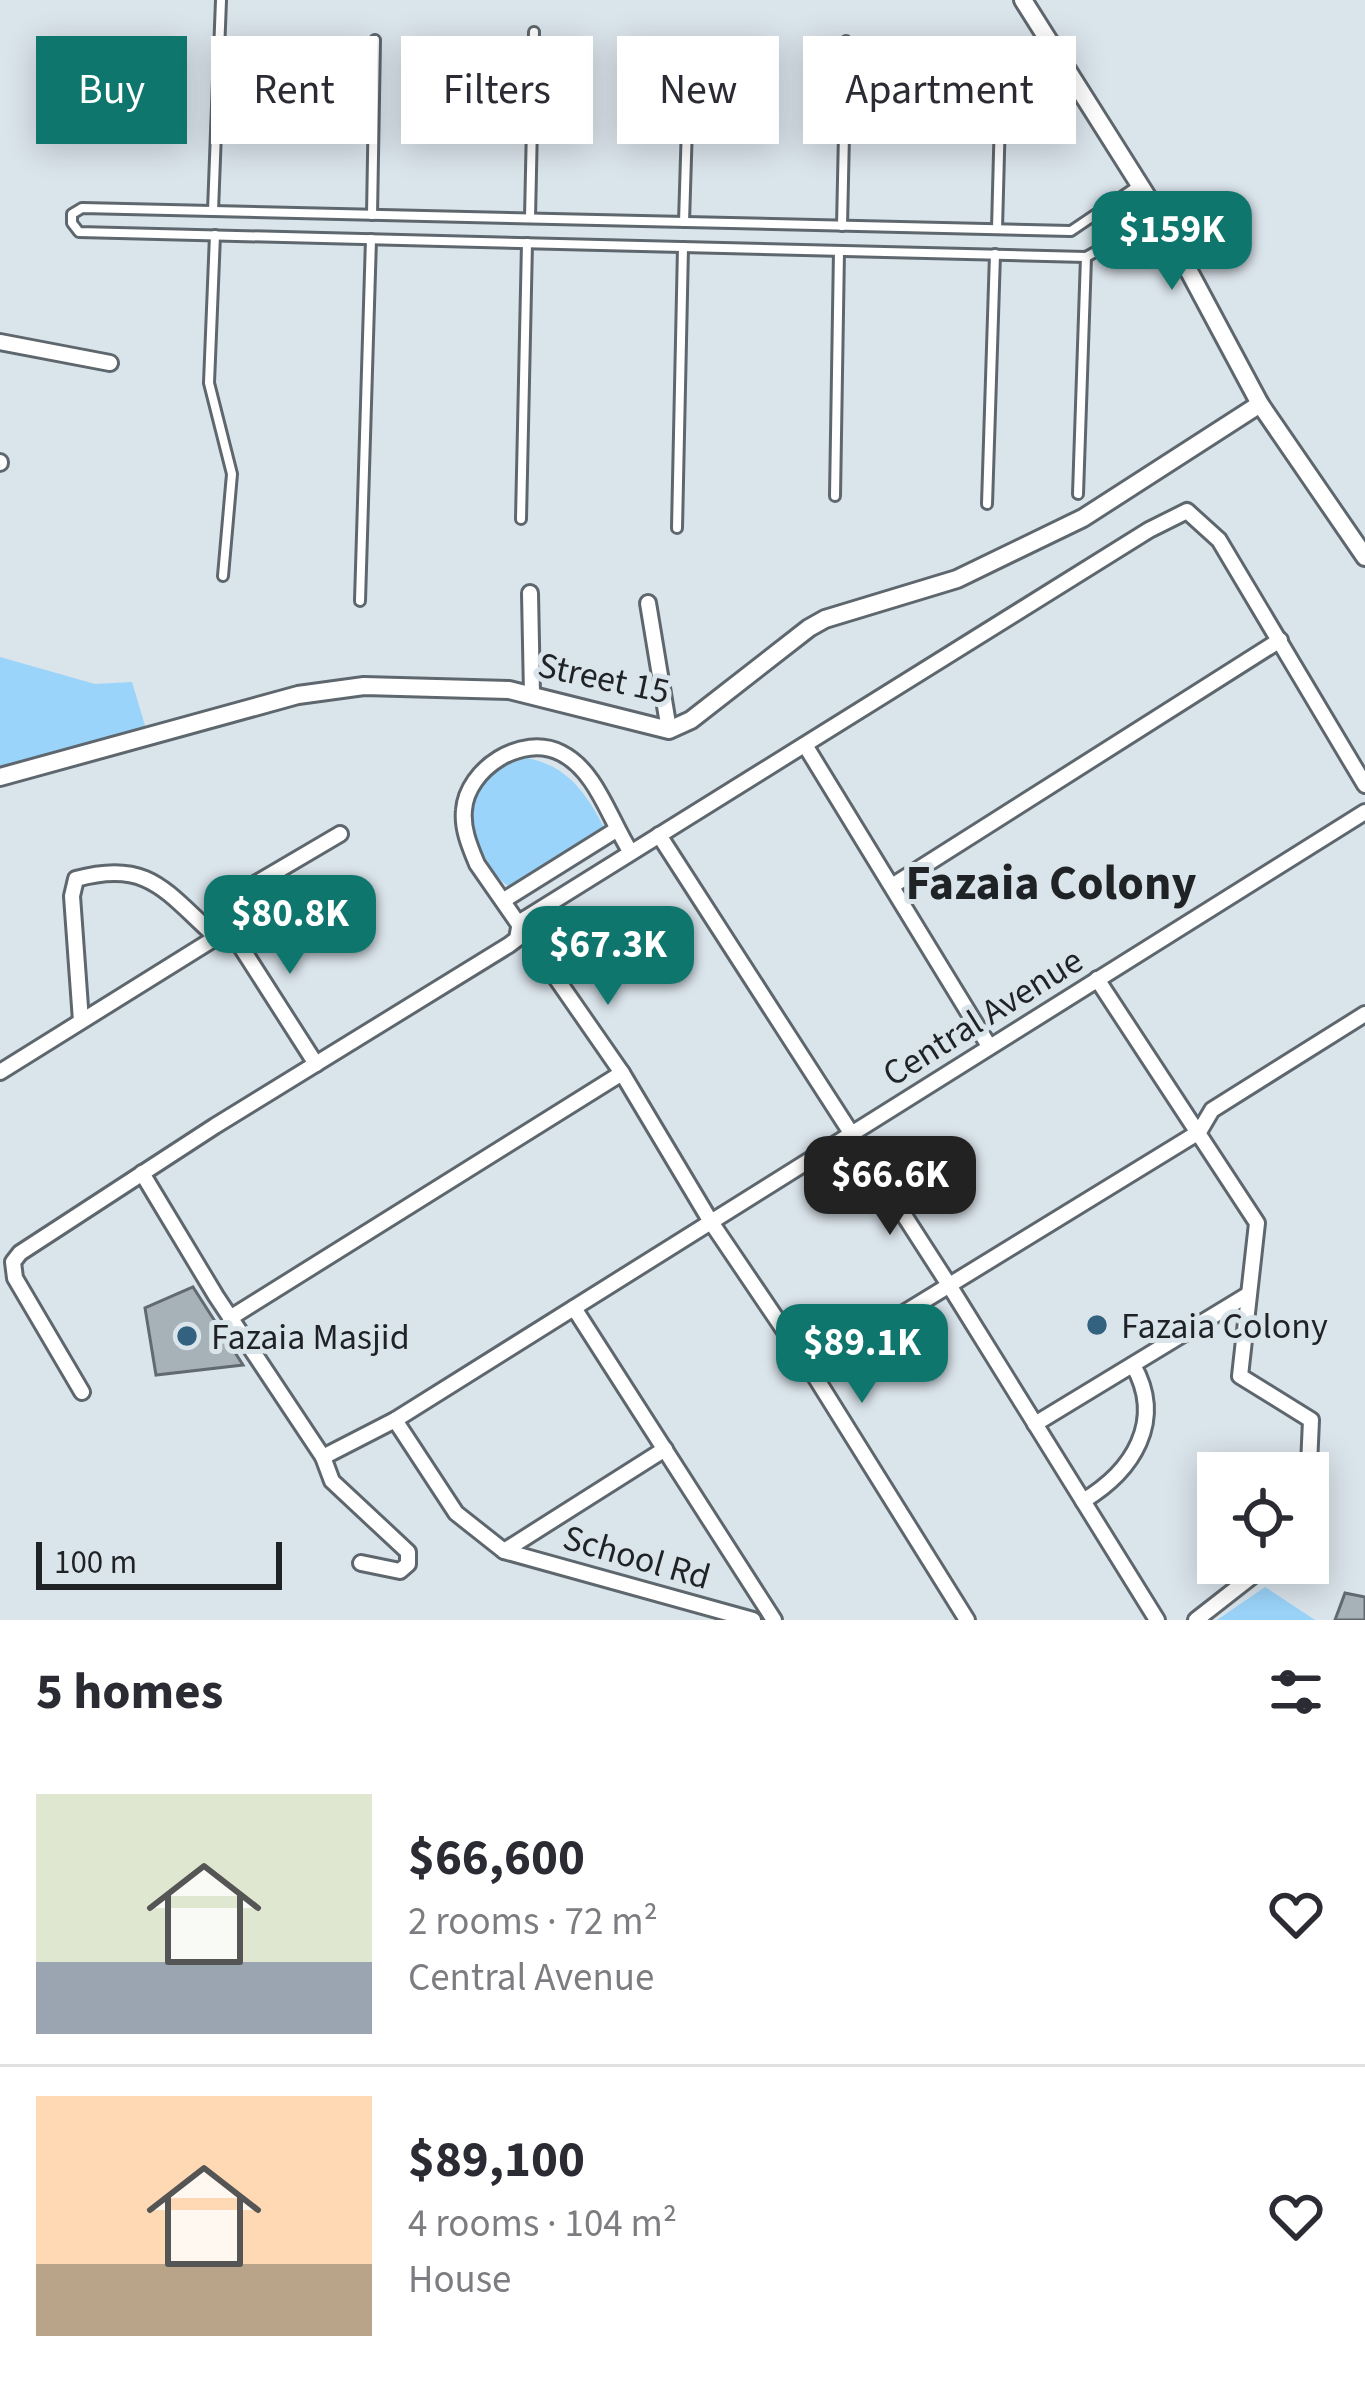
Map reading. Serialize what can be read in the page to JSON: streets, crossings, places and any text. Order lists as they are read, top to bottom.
{
  "streets": {
    "street": ["Street 15", "Central Avenue", "School Rd"]
  },
  "districts": ["Fazaia Colony"],
  "places": ["Fazaia Colony", "Fazaia Masjid"],
  "scale_bar": "100 m",
  "page": {
    "chip": [
      "Buy",
      "Rent",
      "Filters",
      "New",
      "Apartment"
    ],
    "price": [
      "$159K",
      "$80.8K",
      "$67.3K",
      "$66.6K",
      "$89.1K"
    ],
    "scale": "100 m",
    "heading": "5 homes",
    "list": [
      {
        "name": "$66,600",
        "note": "2 rooms · 72 m² · Central Avenue"
      },
      {
        "name": "$89,100",
        "note": "4 rooms · 104 m² · House"
      }
    ]
  }
}
